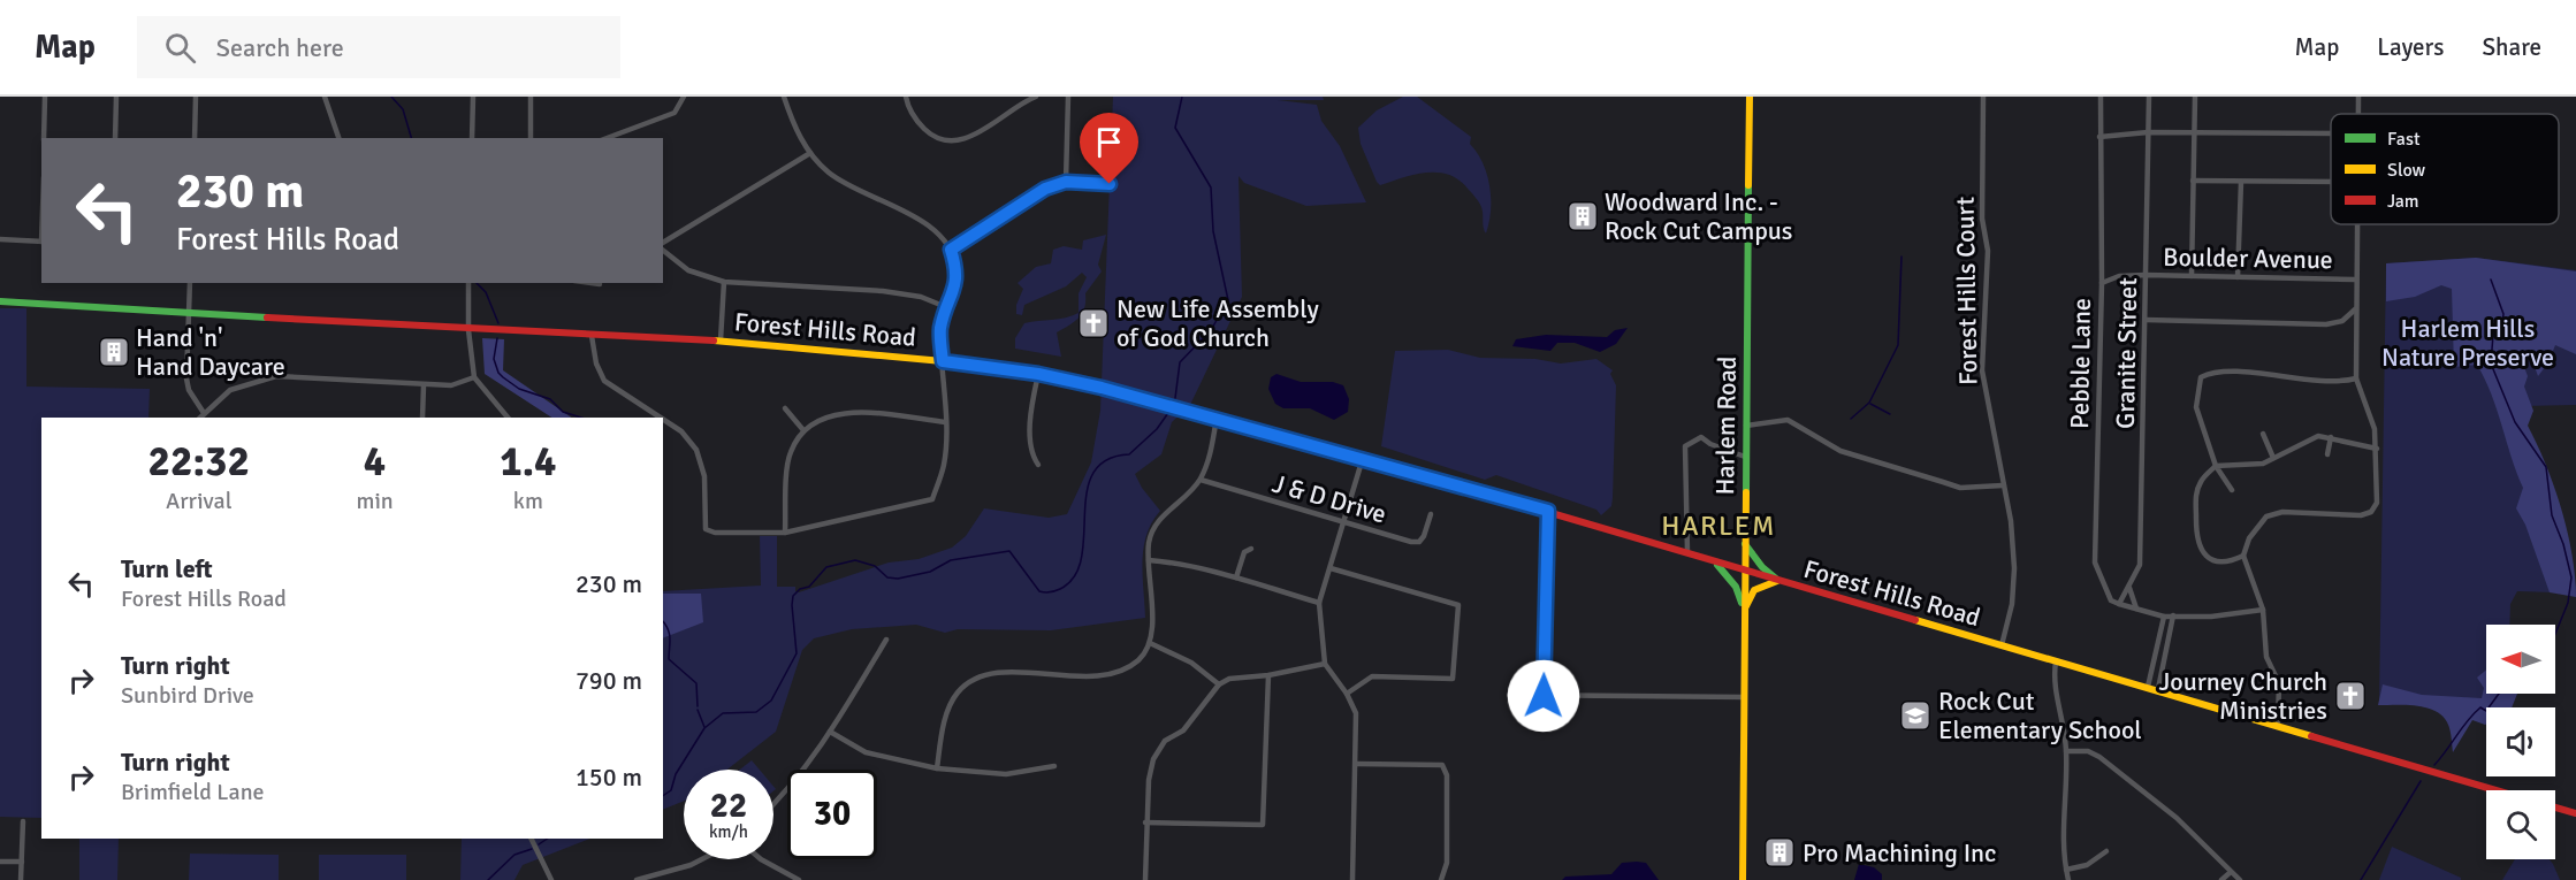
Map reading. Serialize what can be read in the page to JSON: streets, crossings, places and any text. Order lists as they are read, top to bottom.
{
  "streets": {
    "street": [
      "Boulder Avenue",
      "Forest Hills Court",
      "Forest Hills Road",
      "Granite Street",
      "Pebble Lane",
      "Harlem Road",
      "J & D Drive"
    ]
  },
  "crossings": [
    ["Boulder Avenue", "Granite Street"],
    ["Boulder Avenue", "Pebble Lane"],
    ["Forest Hills Court", "Forest Hills Road"],
    ["Forest Hills Road", "Harlem Road"],
    ["Granite Street", "Pebble Lane"]
  ],
  "districts": ["HARLEM"],
  "parks": ["Harlem Hills Nature Preserve"],
  "places": {
    "building": ["Woodward Inc. - Rock Cut Campus", "Hand 'n' Hand Daycare", "Pro Machining Inc"],
    "church": ["New Life Assembly of God Church", "Journey Church Ministries"],
    "school or university": ["Rock Cut Elementary School"]
  },
  "legend": ["Fast", "Slow", "Jam"],
  "north": "left",
  "page": {
    "header": "Map",
    "search": "Search here",
    "nav": ["Map", "Layers", "Share"],
    "turn": ["230 m", "Forest Hills Road"],
    "eta": [
      "22:32",
      "Arrival",
      "4",
      "min",
      "1.4",
      "km"
    ],
    "list": [
      {
        "name": "Turn left",
        "note": "Forest Hills Road",
        "value": "230 m"
      },
      {
        "name": "Turn right",
        "note": "Sunbird Drive",
        "value": "790 m"
      },
      {
        "name": "Turn right",
        "note": "Brimfield Lane",
        "value": "150 m"
      }
    ],
    "speed": "22 km/h",
    "limit": "30"
  }
}
